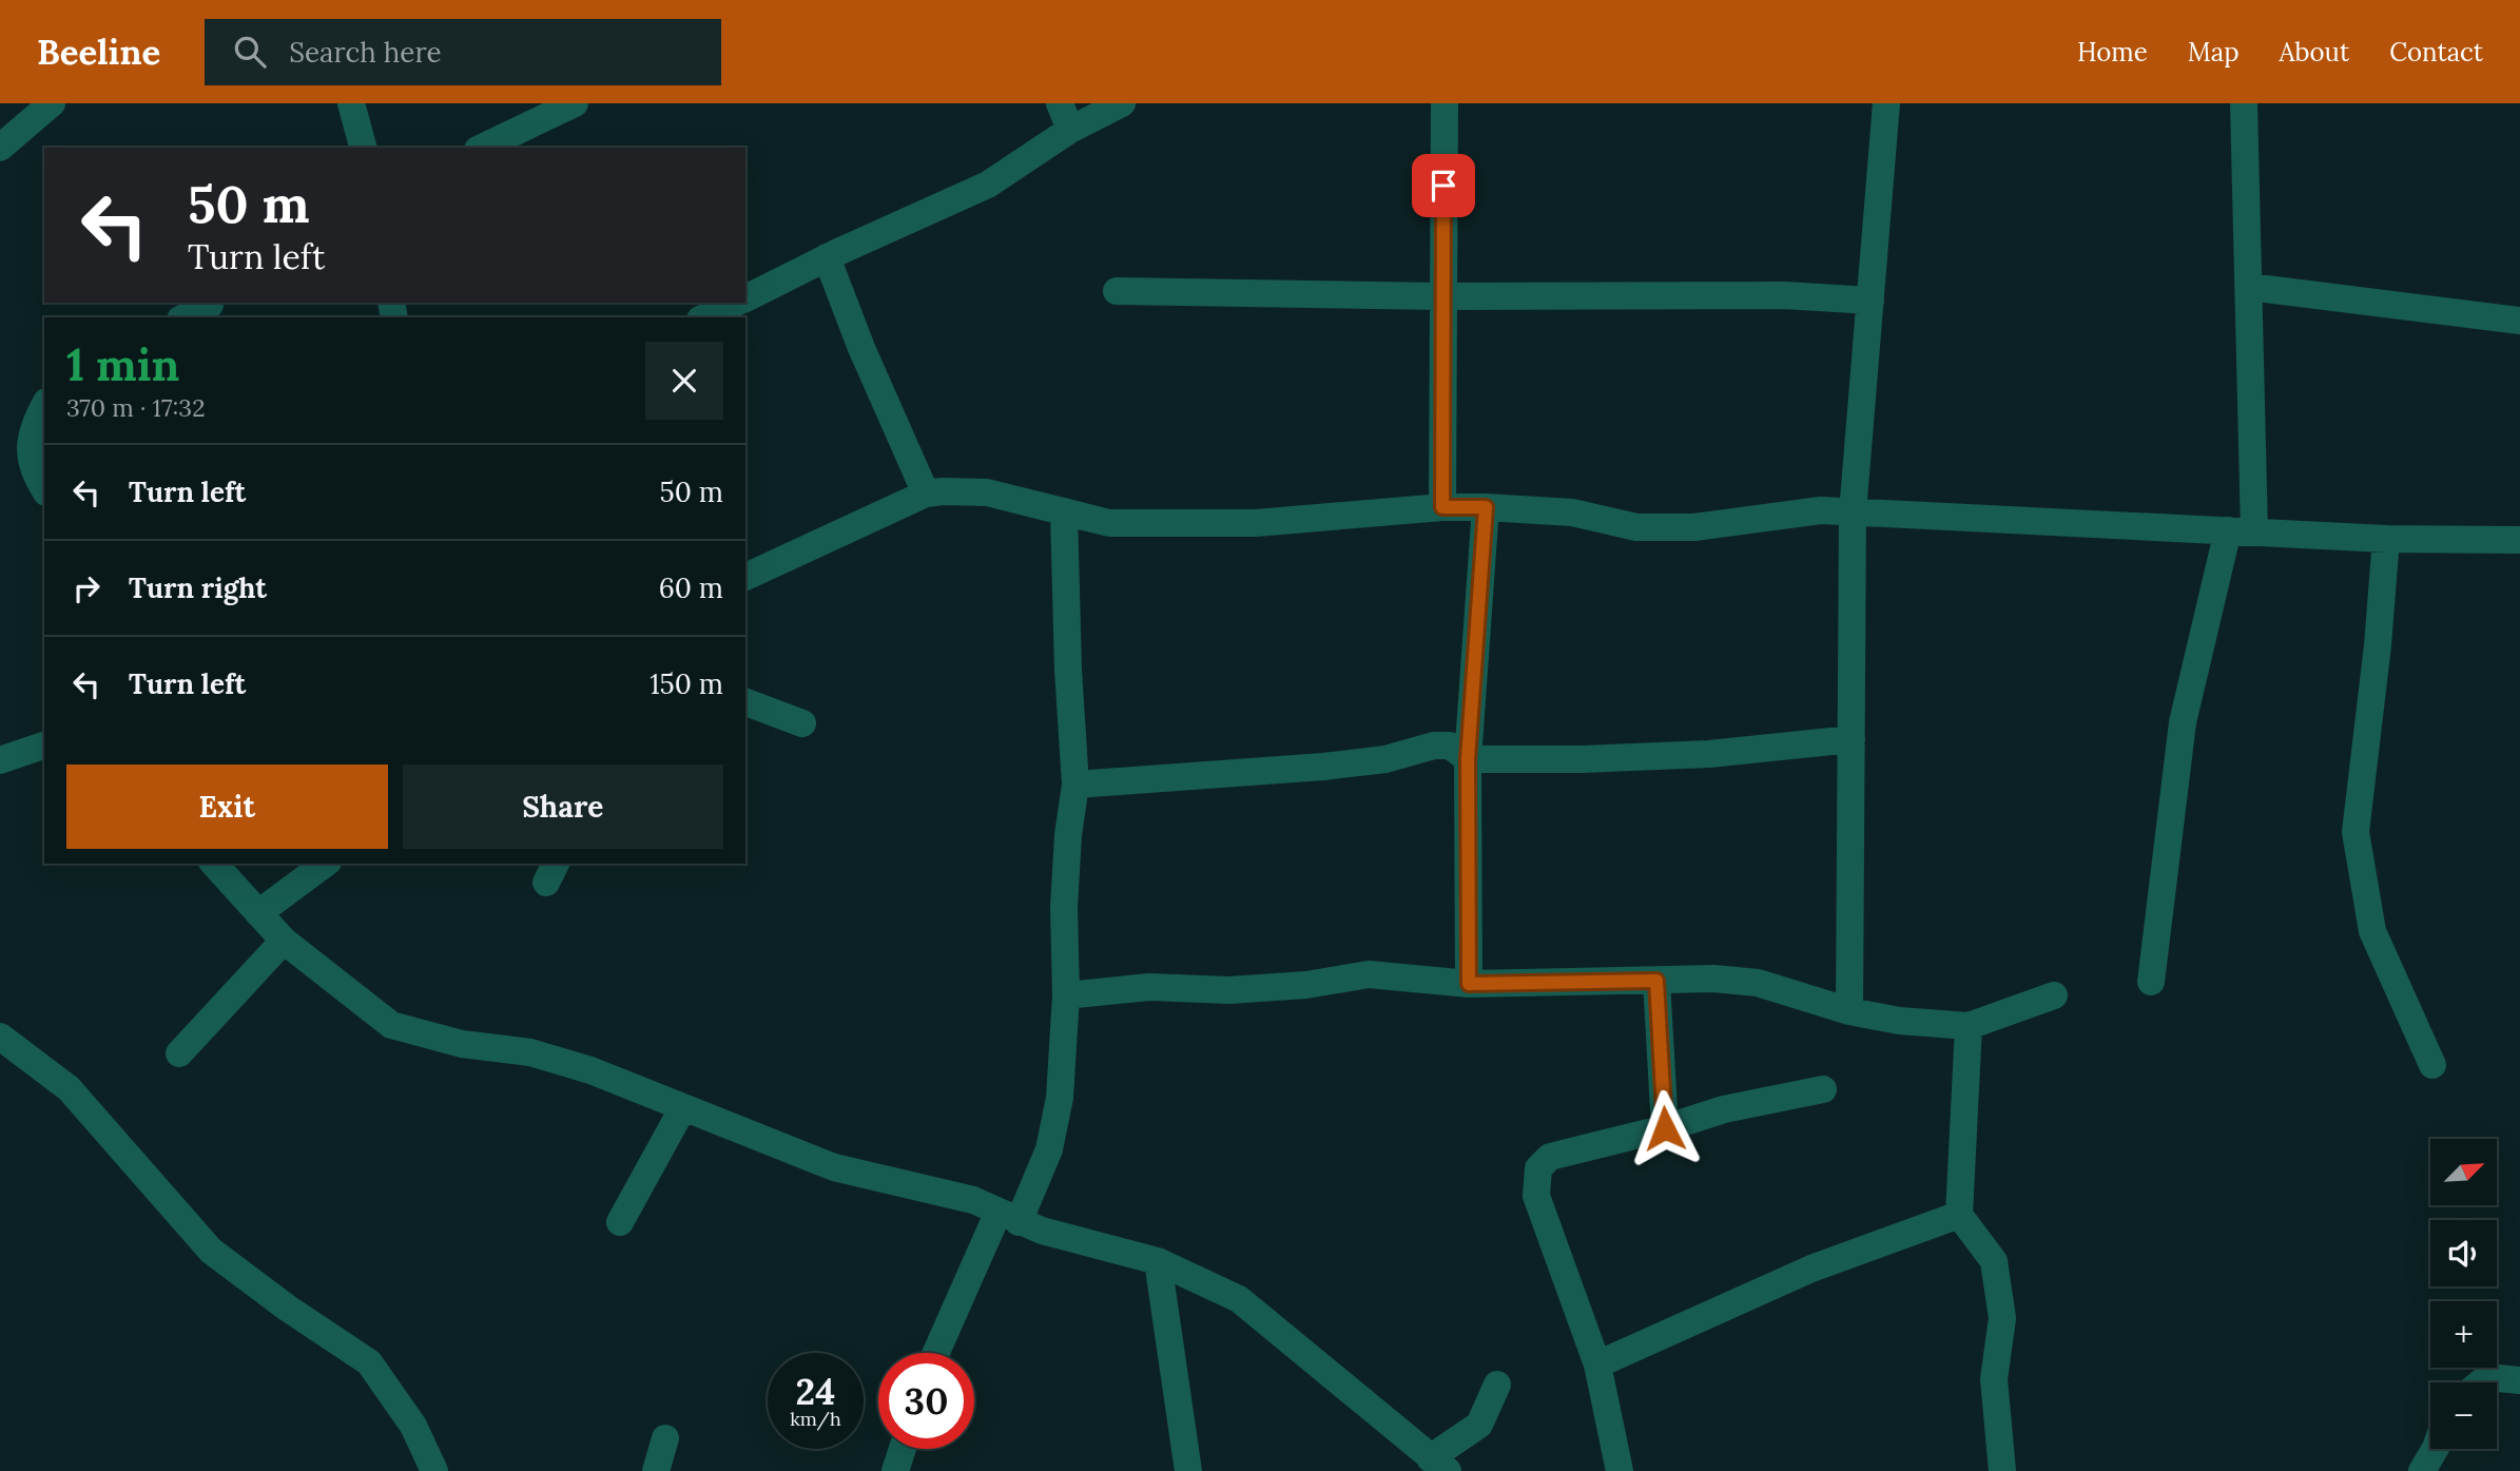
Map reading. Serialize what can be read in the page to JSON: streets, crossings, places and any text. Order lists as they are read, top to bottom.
{
  "north": "top right",
  "page": {
    "header": "Beeline",
    "search": "Search here",
    "nav": [
      "Home",
      "Map",
      "About",
      "Contact"
    ],
    "turn": ["50 m", "Turn left"],
    "heading": ["1 min", "370 m · 17:32"],
    "list": [
      {
        "name": "Turn left",
        "value": "50 m"
      },
      {
        "name": "Turn right",
        "value": "60 m"
      },
      {
        "name": "Turn left",
        "value": "150 m"
      }
    ],
    "buttons": ["Exit", "Share"],
    "map_buttons": ["+", "−"],
    "speed": "24 km/h",
    "limit": "30"
  }
}
